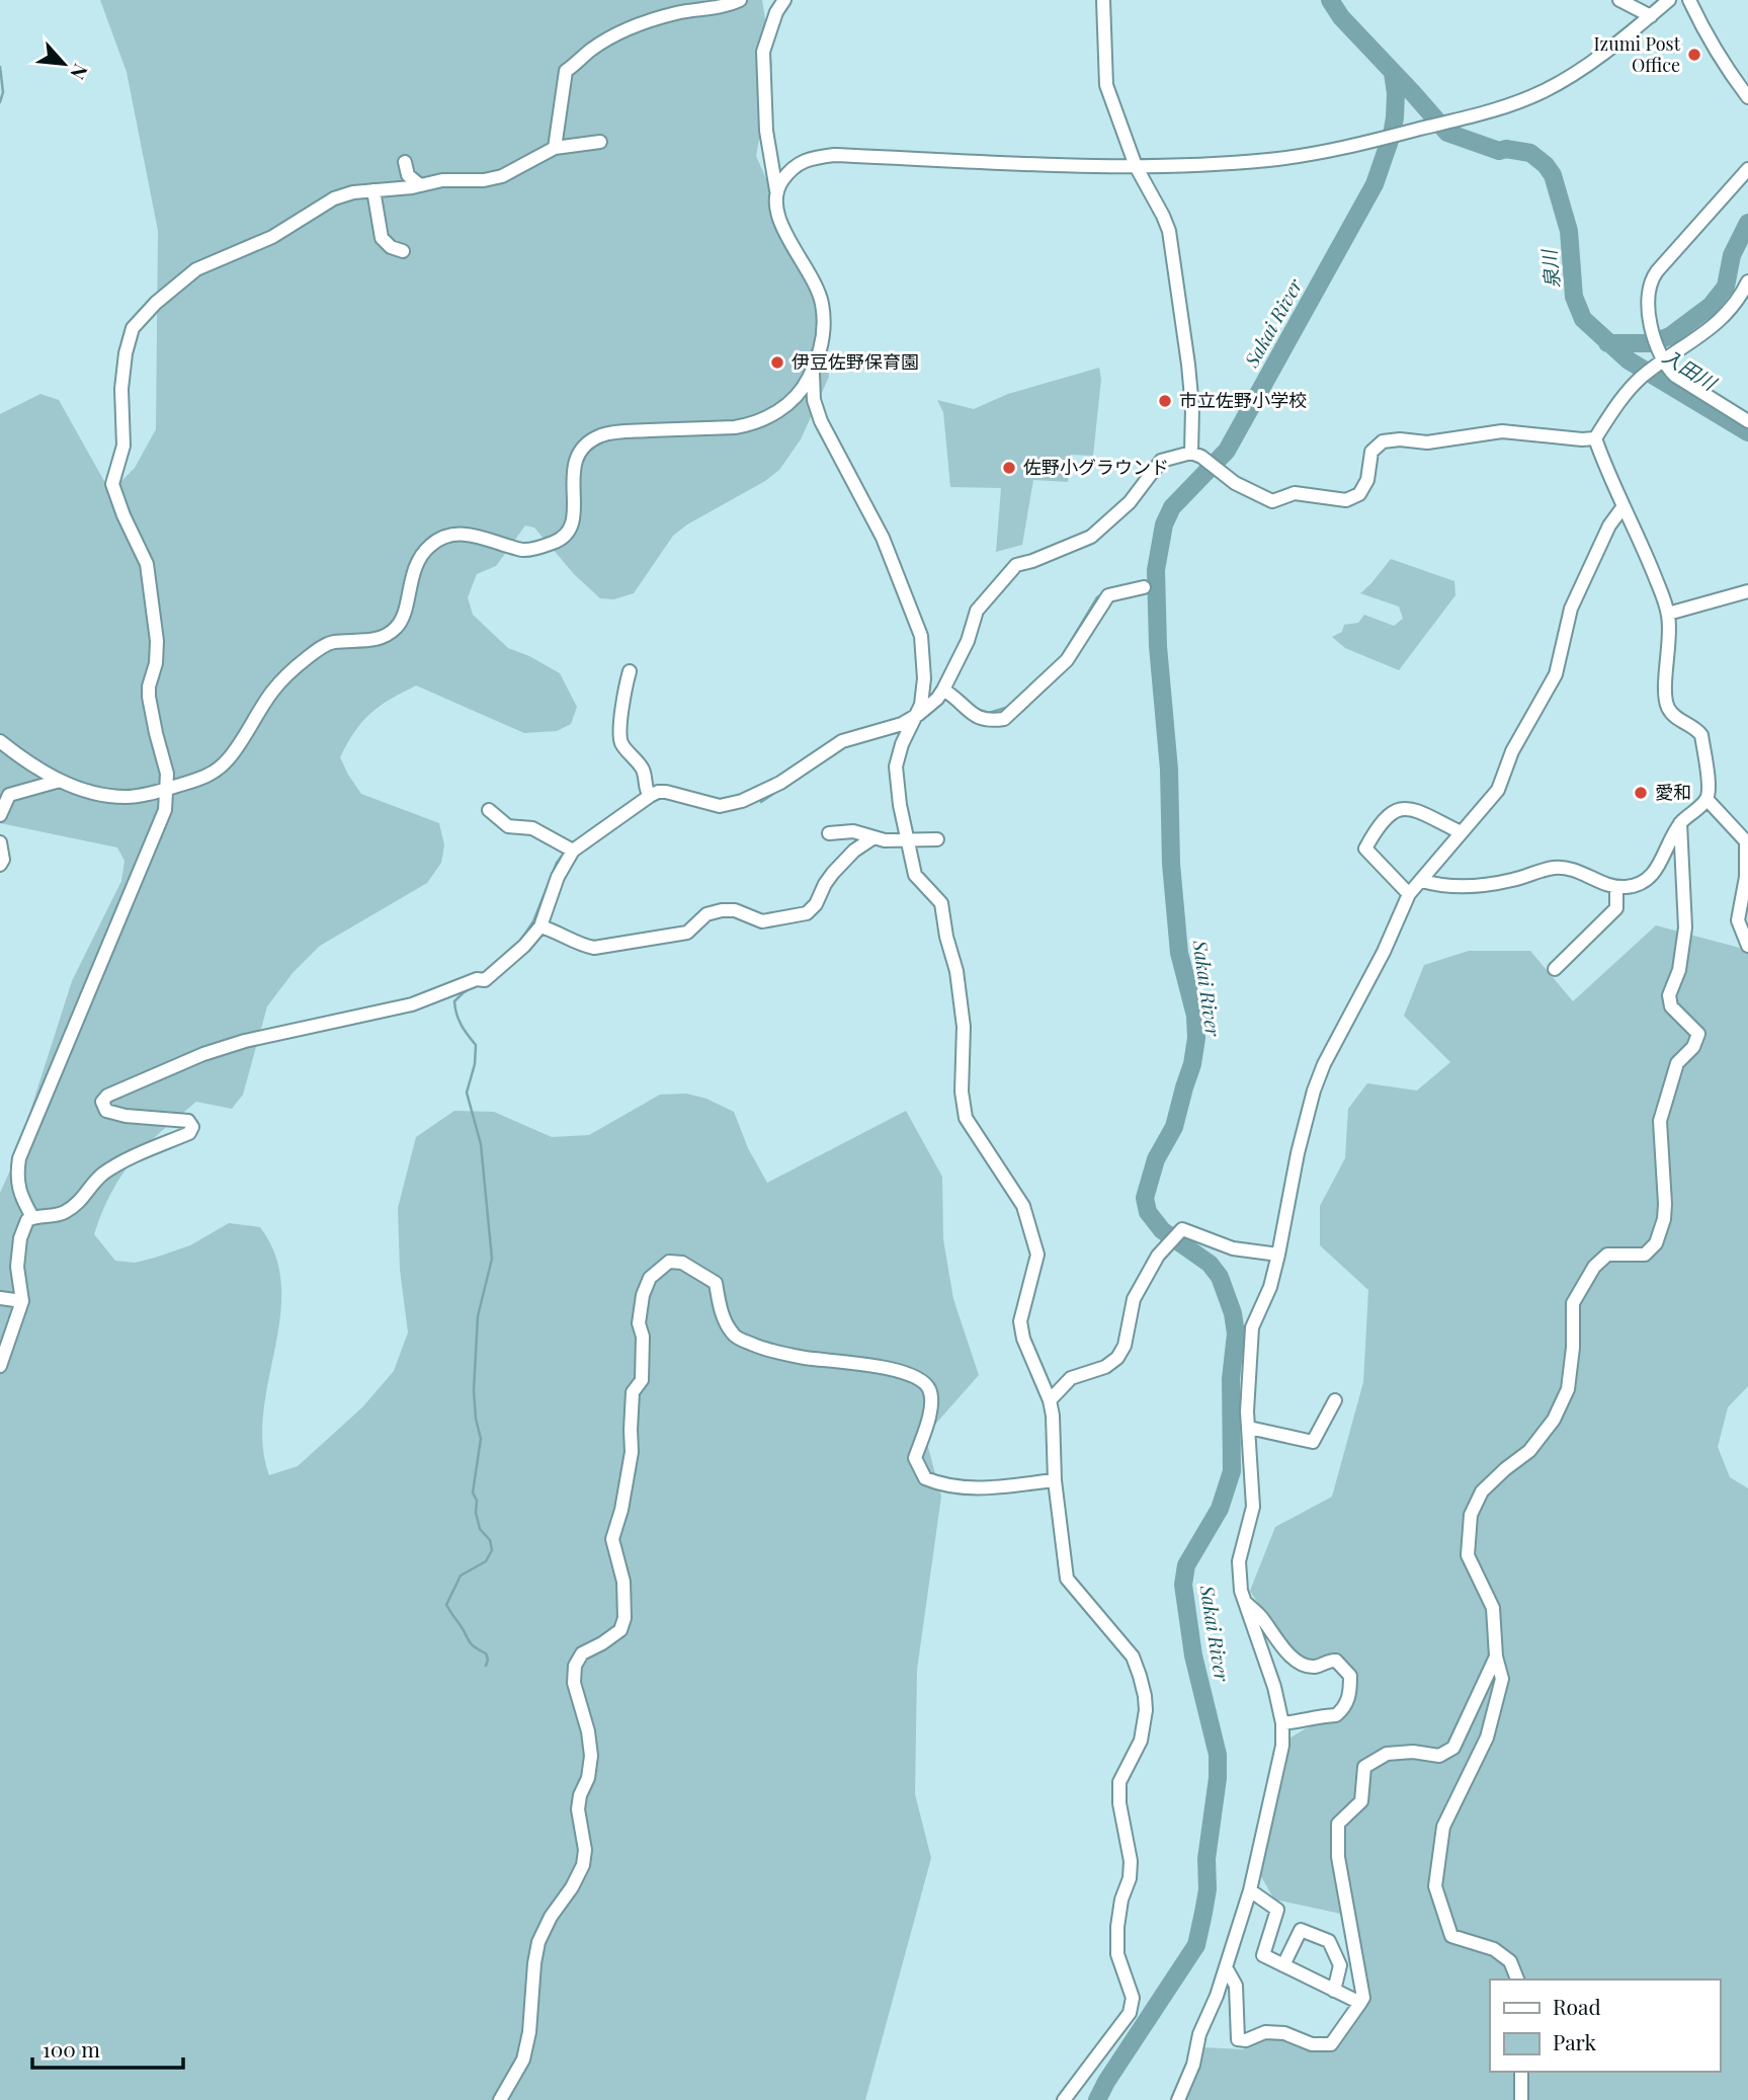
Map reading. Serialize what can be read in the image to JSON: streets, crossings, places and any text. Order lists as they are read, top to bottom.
{
  "water": ["泉川", "Sakai River", "入田川"],
  "places": [
    "Izumi Post Office",
    "伊豆佐野保育園",
    "市立佐野小学校",
    "佐野小グラウンド",
    "愛和"
  ],
  "legend": ["Road", "Park"],
  "scale_bar": "100 m",
  "north": "bottom right"
}
